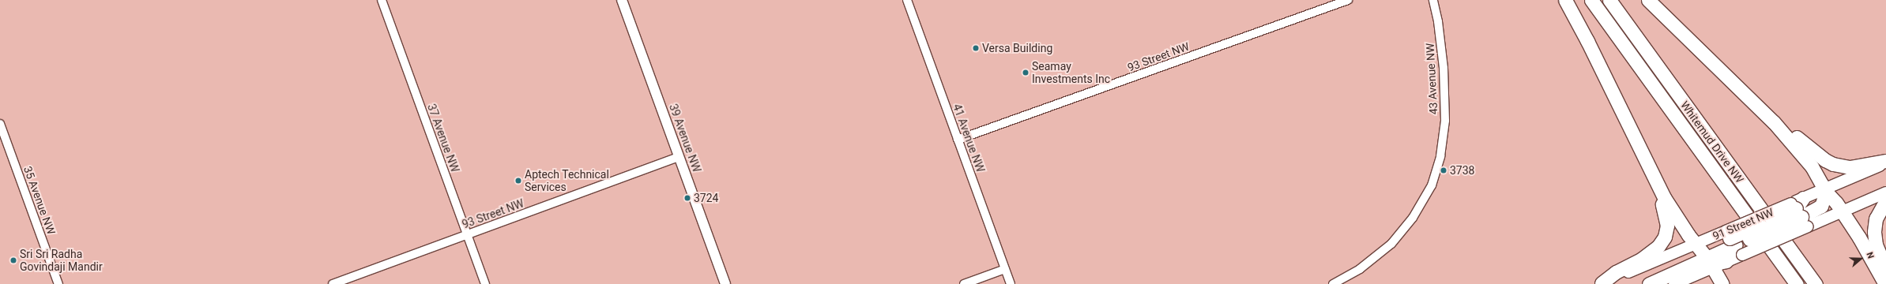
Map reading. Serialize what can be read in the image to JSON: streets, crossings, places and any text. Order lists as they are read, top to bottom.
{
  "streets": {
    "highway": ["Whitemud Drive NW"],
    "main road": ["91 Street NW"],
    "street": [
      "93 Street NW",
      "43 Avenue NW",
      "37 Avenue NW",
      "39 Avenue NW",
      "41 Avenue NW",
      "35 Avenue NW"
    ]
  },
  "crossings": [
    ["93 Street NW", "37 Avenue NW"],
    ["93 Street NW", "39 Avenue NW"],
    ["93 Street NW", "41 Avenue NW"]
  ],
  "places": [
    "Versa Building",
    "Seamay Investments Inc",
    "3738",
    "Aptech Technical Services",
    "3724",
    "Sri Sri Radha Govindaji Mandir"
  ],
  "north": "right"
}
